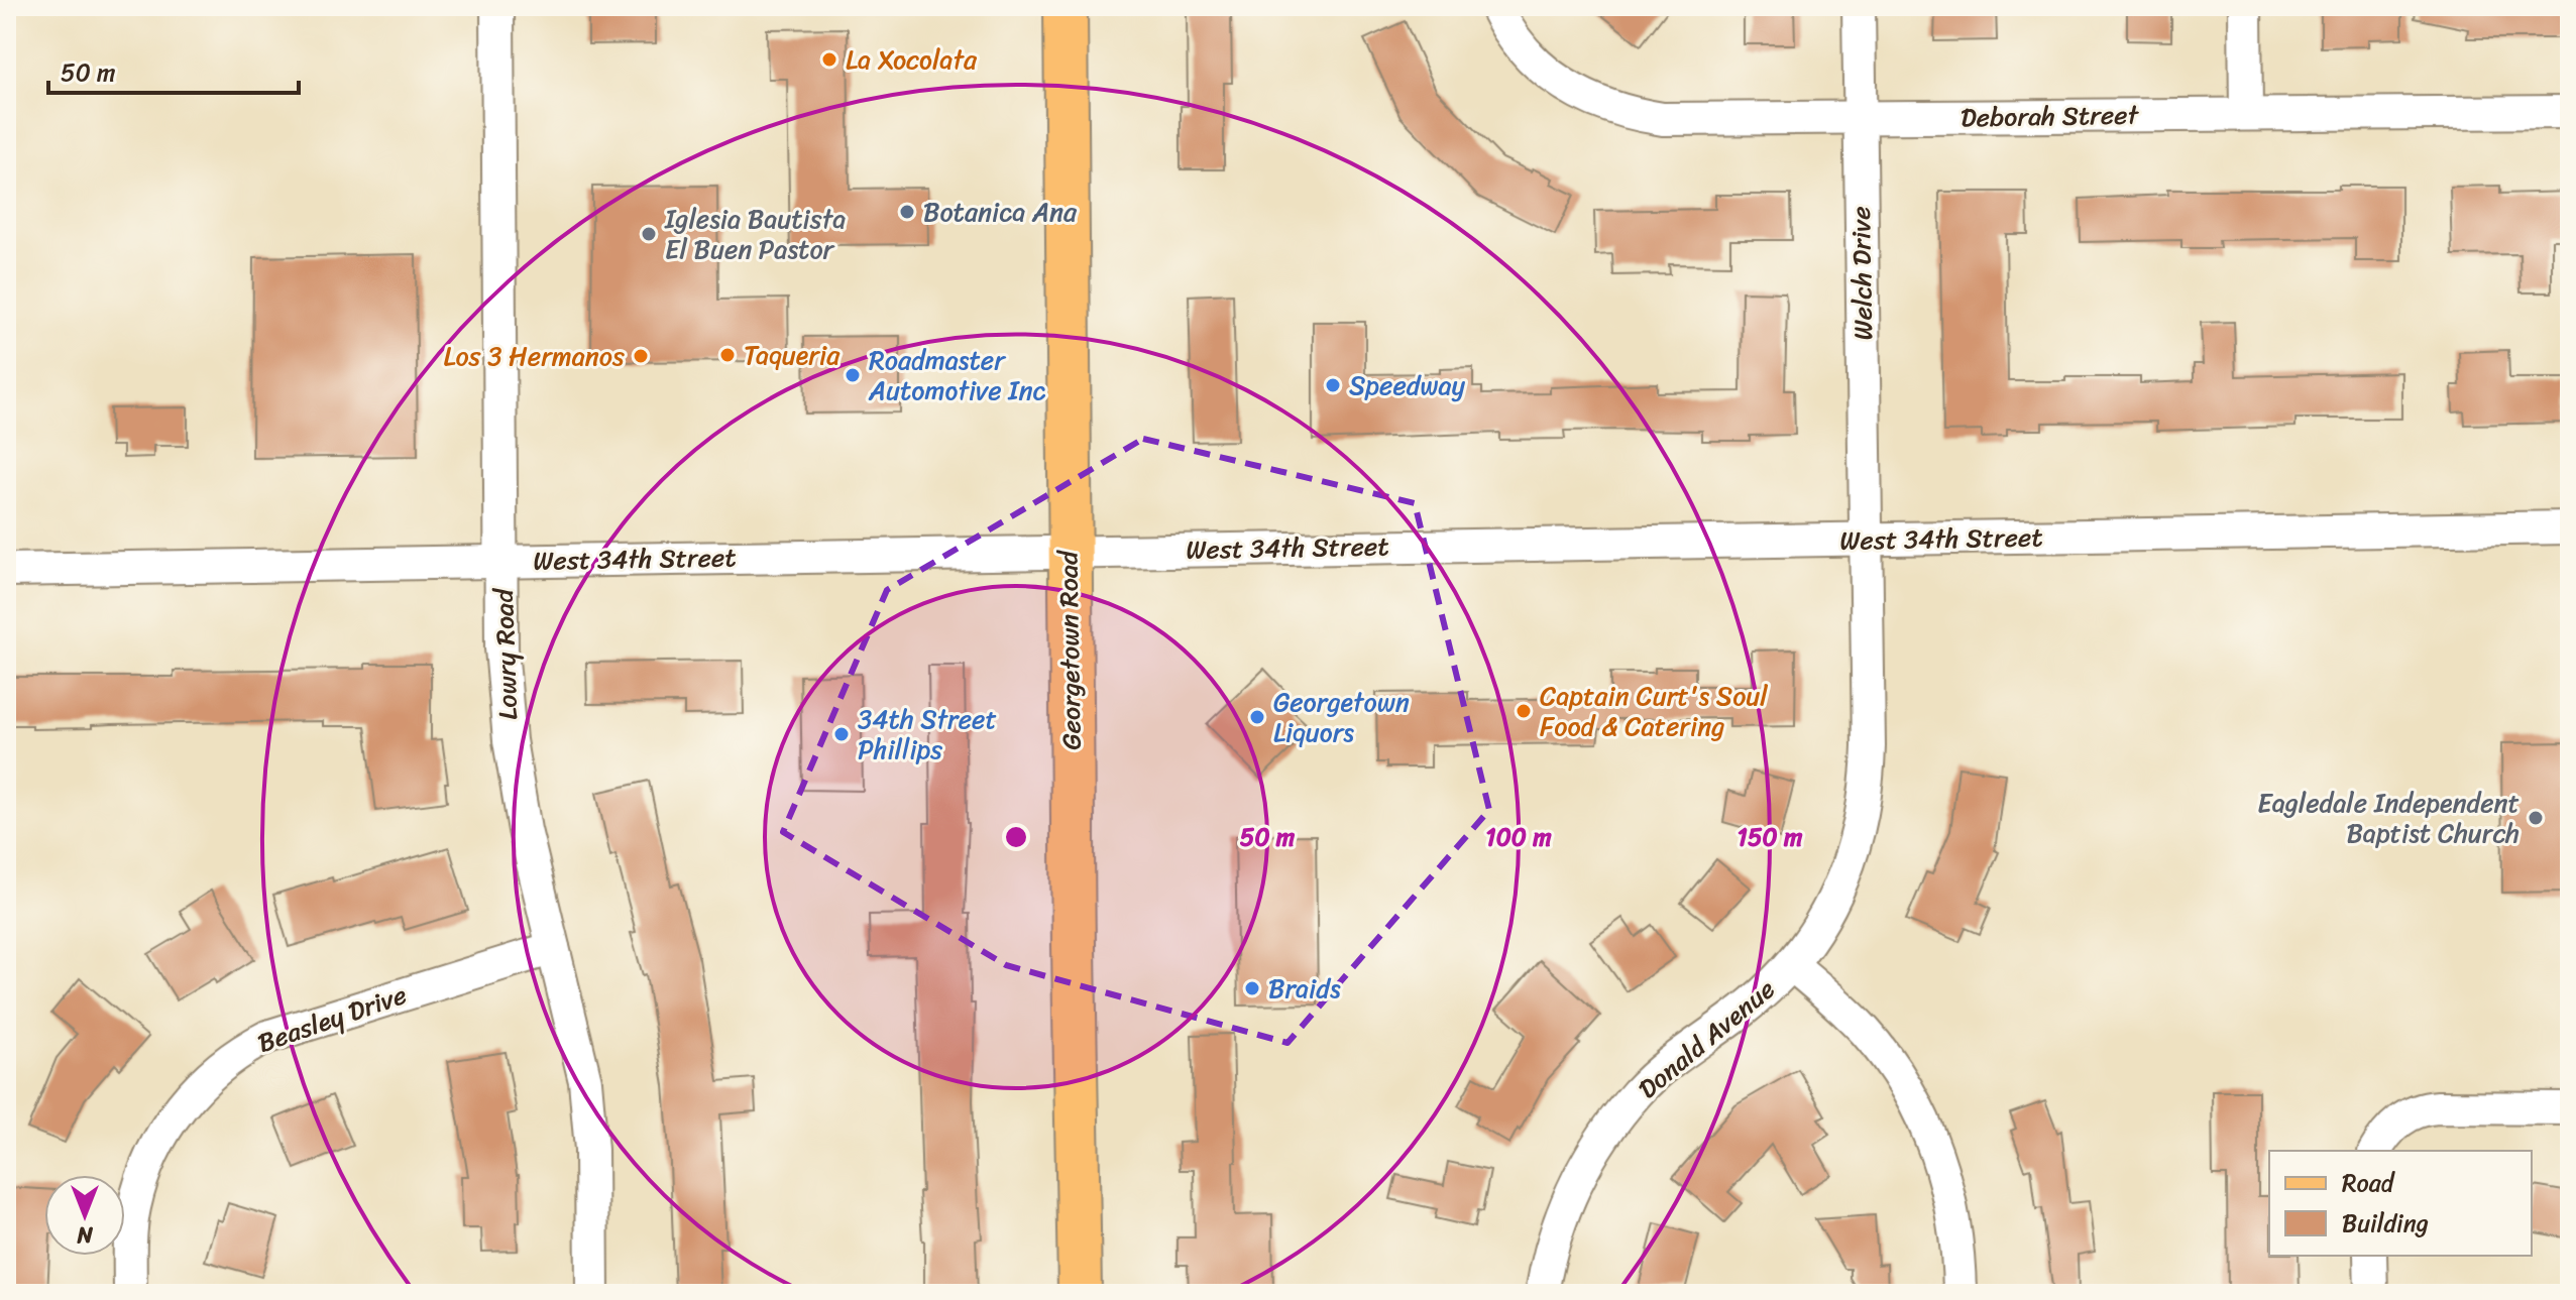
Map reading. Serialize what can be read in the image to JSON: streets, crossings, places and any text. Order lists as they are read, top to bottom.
{
  "streets": {
    "main road": ["Georgetown Road"],
    "street": [
      "Deborah Street",
      "Welch Drive",
      "West 34th Street",
      "Lowry Road",
      "Beasley Drive",
      "Donald Avenue"
    ]
  },
  "crossings": [
    ["Deborah Street", "Welch Drive"],
    ["Welch Drive", "West 34th Street"],
    ["Welch Drive", "Donald Avenue"],
    ["West 34th Street", "Georgetown Road"],
    ["West 34th Street", "Lowry Road"],
    ["West 34th Street", "Donald Avenue"],
    ["Lowry Road", "Beasley Drive"]
  ],
  "places": [
    "La Xocolata",
    "Botanica Ana",
    "Iglesia Bautista El Buen Pastor",
    "Taqueria",
    "Los 3 Hermanos",
    "Roadmaster Automotive Inc",
    "Speedway",
    "Captain Curt's Soul Food & Catering",
    "Georgetown Liquors",
    "34th Street Phillips",
    "Eagledale Independent Baptist Church",
    "Braids"
  ],
  "legend": ["Road", "Building"],
  "scale_bar": "50 m",
  "north": "bottom",
  "rings": ["50 m", "100 m", "150 m"]
}
